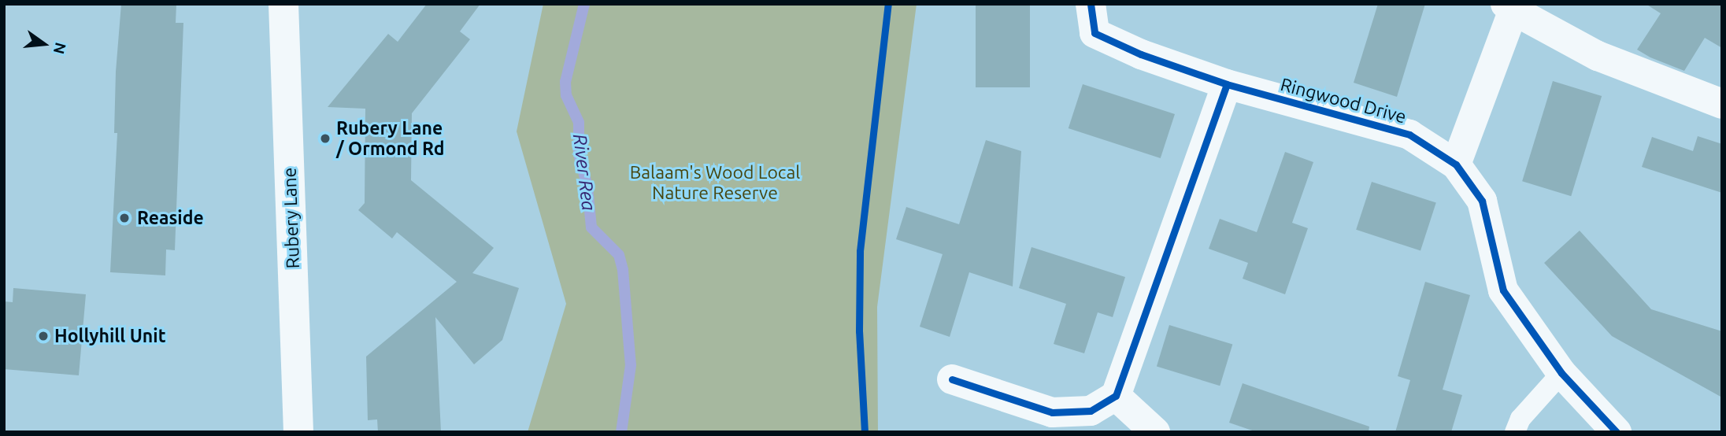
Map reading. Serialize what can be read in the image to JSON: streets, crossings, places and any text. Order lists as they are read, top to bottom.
{
  "streets": {
    "street": ["Ringwood Drive", "Rubery Lane"]
  },
  "water": ["River Rea"],
  "parks": ["Balaam's Wood Local Nature Reserve"],
  "places": ["Rubery Lane / Ormond Rd", "Reaside", "Hollyhill Unit"],
  "north": "right"
}
